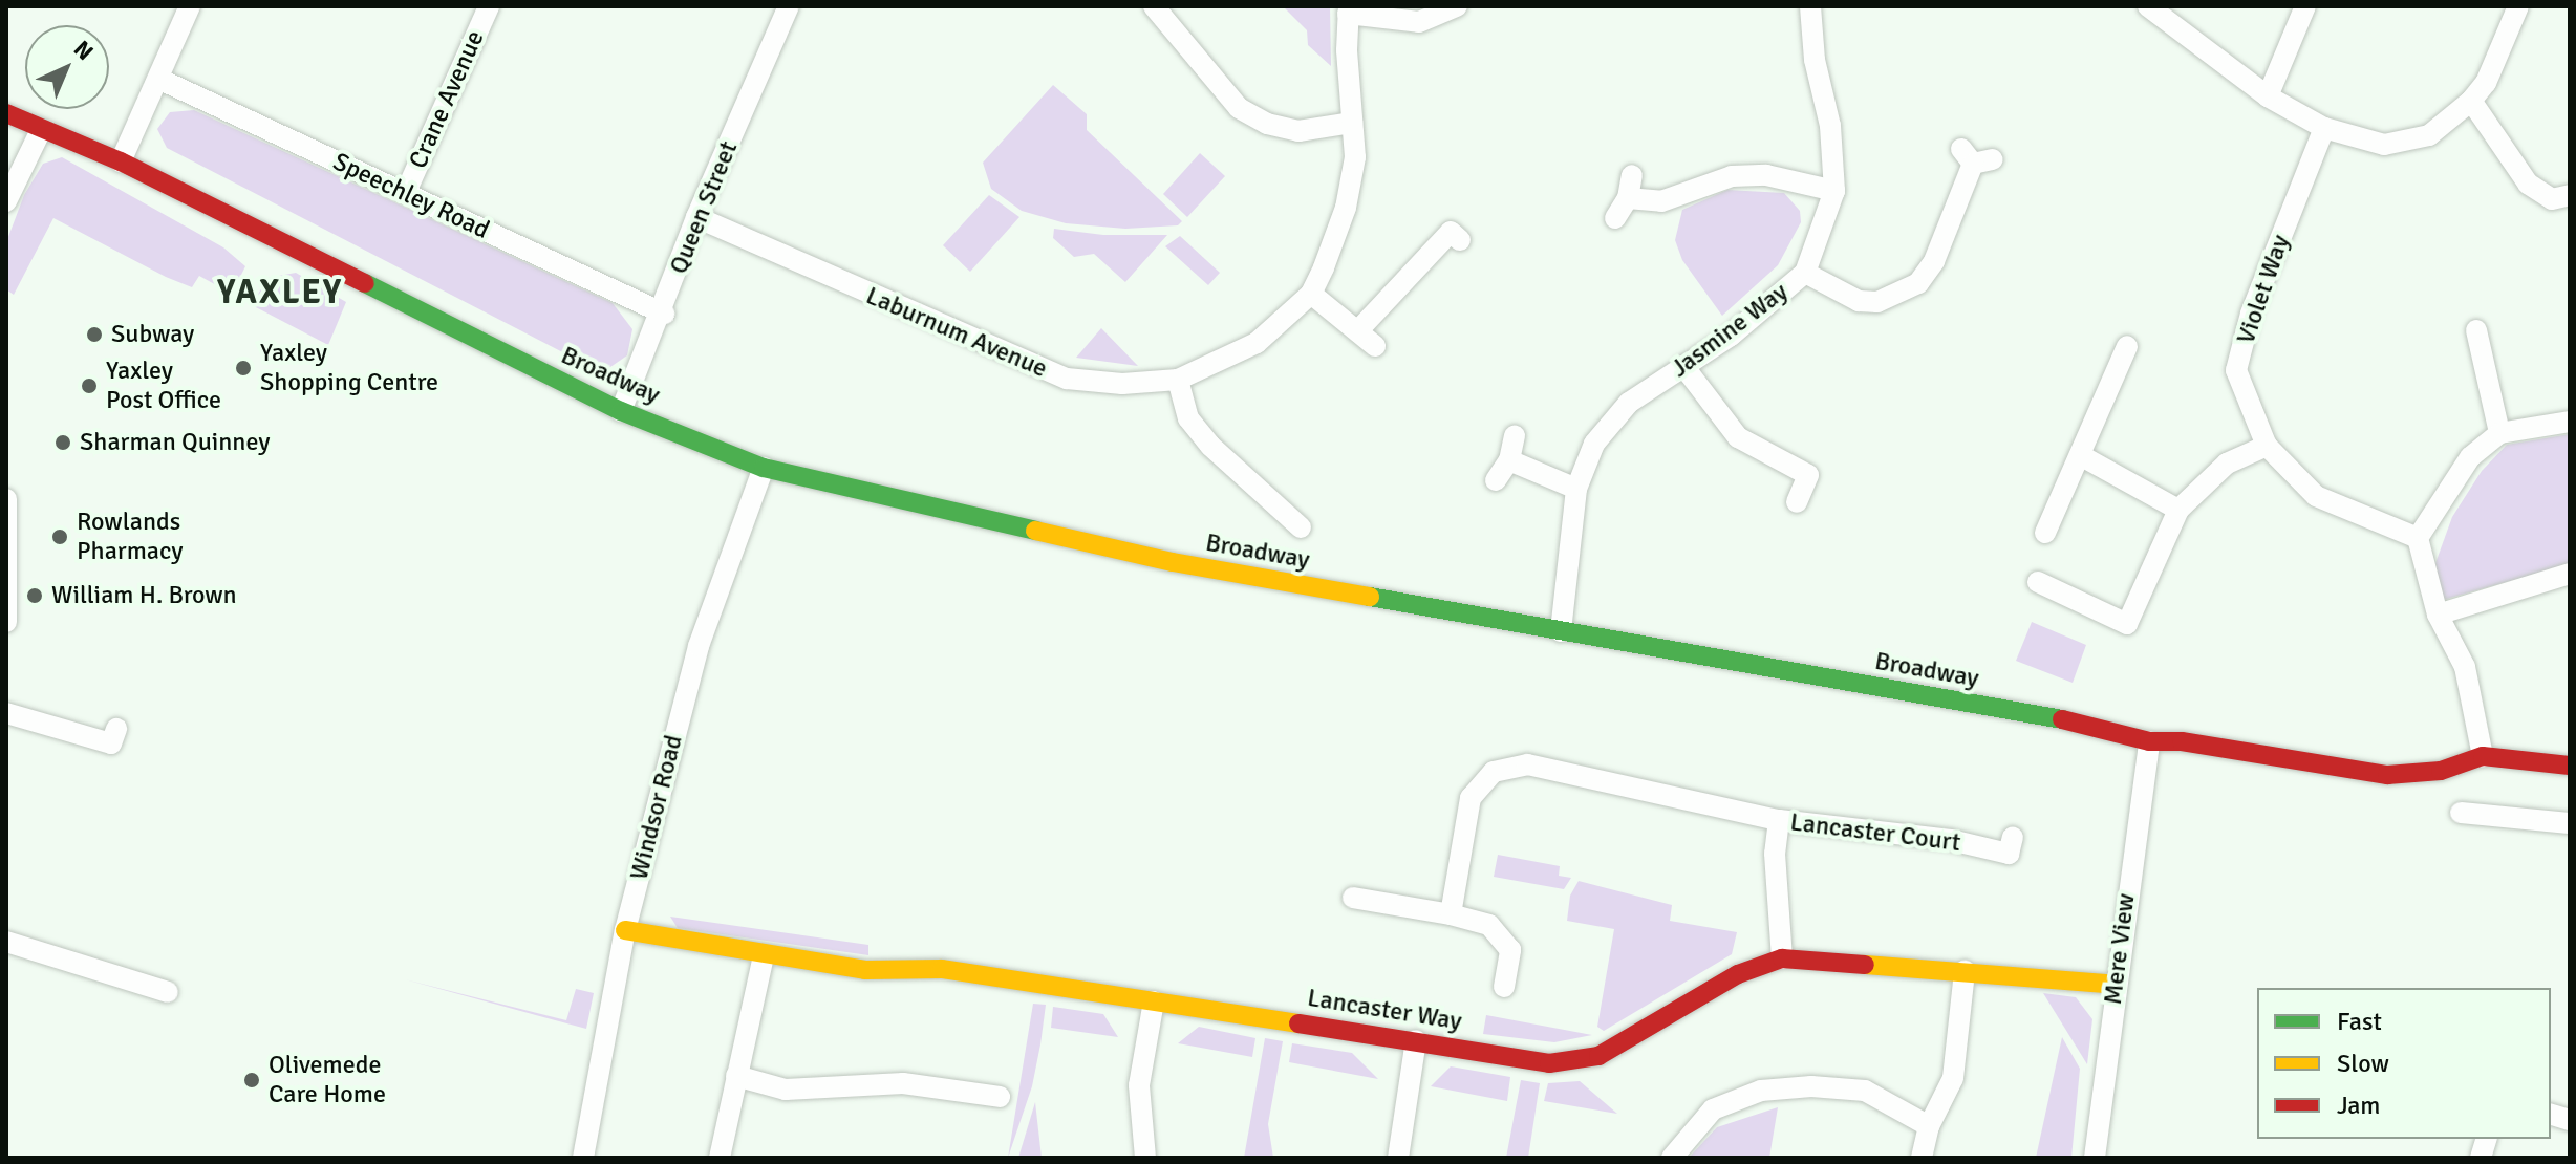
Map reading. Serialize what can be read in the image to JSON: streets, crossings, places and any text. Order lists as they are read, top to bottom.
{
  "streets": {
    "main road": ["Broadway", "Lancaster Way"],
    "street": [
      "Crane Avenue",
      "Speechley Road",
      "Queen Street",
      "Violet Way",
      "Jasmine Way",
      "Laburnum Avenue",
      "Windsor Road",
      "Lancaster Court",
      "Mere View"
    ]
  },
  "crossings": [
    ["Crane Avenue", "Speechley Road"],
    ["Speechley Road", "Queen Street"],
    ["Queen Street", "Laburnum Avenue"],
    ["Queen Street", "Broadway"],
    ["Jasmine Way", "Broadway"],
    ["Broadway", "Windsor Road"],
    ["Broadway", "Mere View"],
    ["Windsor Road", "Lancaster Way"],
    ["Lancaster Court", "Lancaster Way"],
    ["Mere View", "Lancaster Way"]
  ],
  "districts": ["YAXLEY"],
  "places": [
    "Subway",
    "Yaxley Shopping Centre",
    "Yaxley Post Office",
    "Sharman Quinney",
    "Rowlands Pharmacy",
    "William H. Brown",
    "Olivemede Care Home"
  ],
  "legend": ["Fast", "Slow", "Jam"],
  "north": "top right"
}
